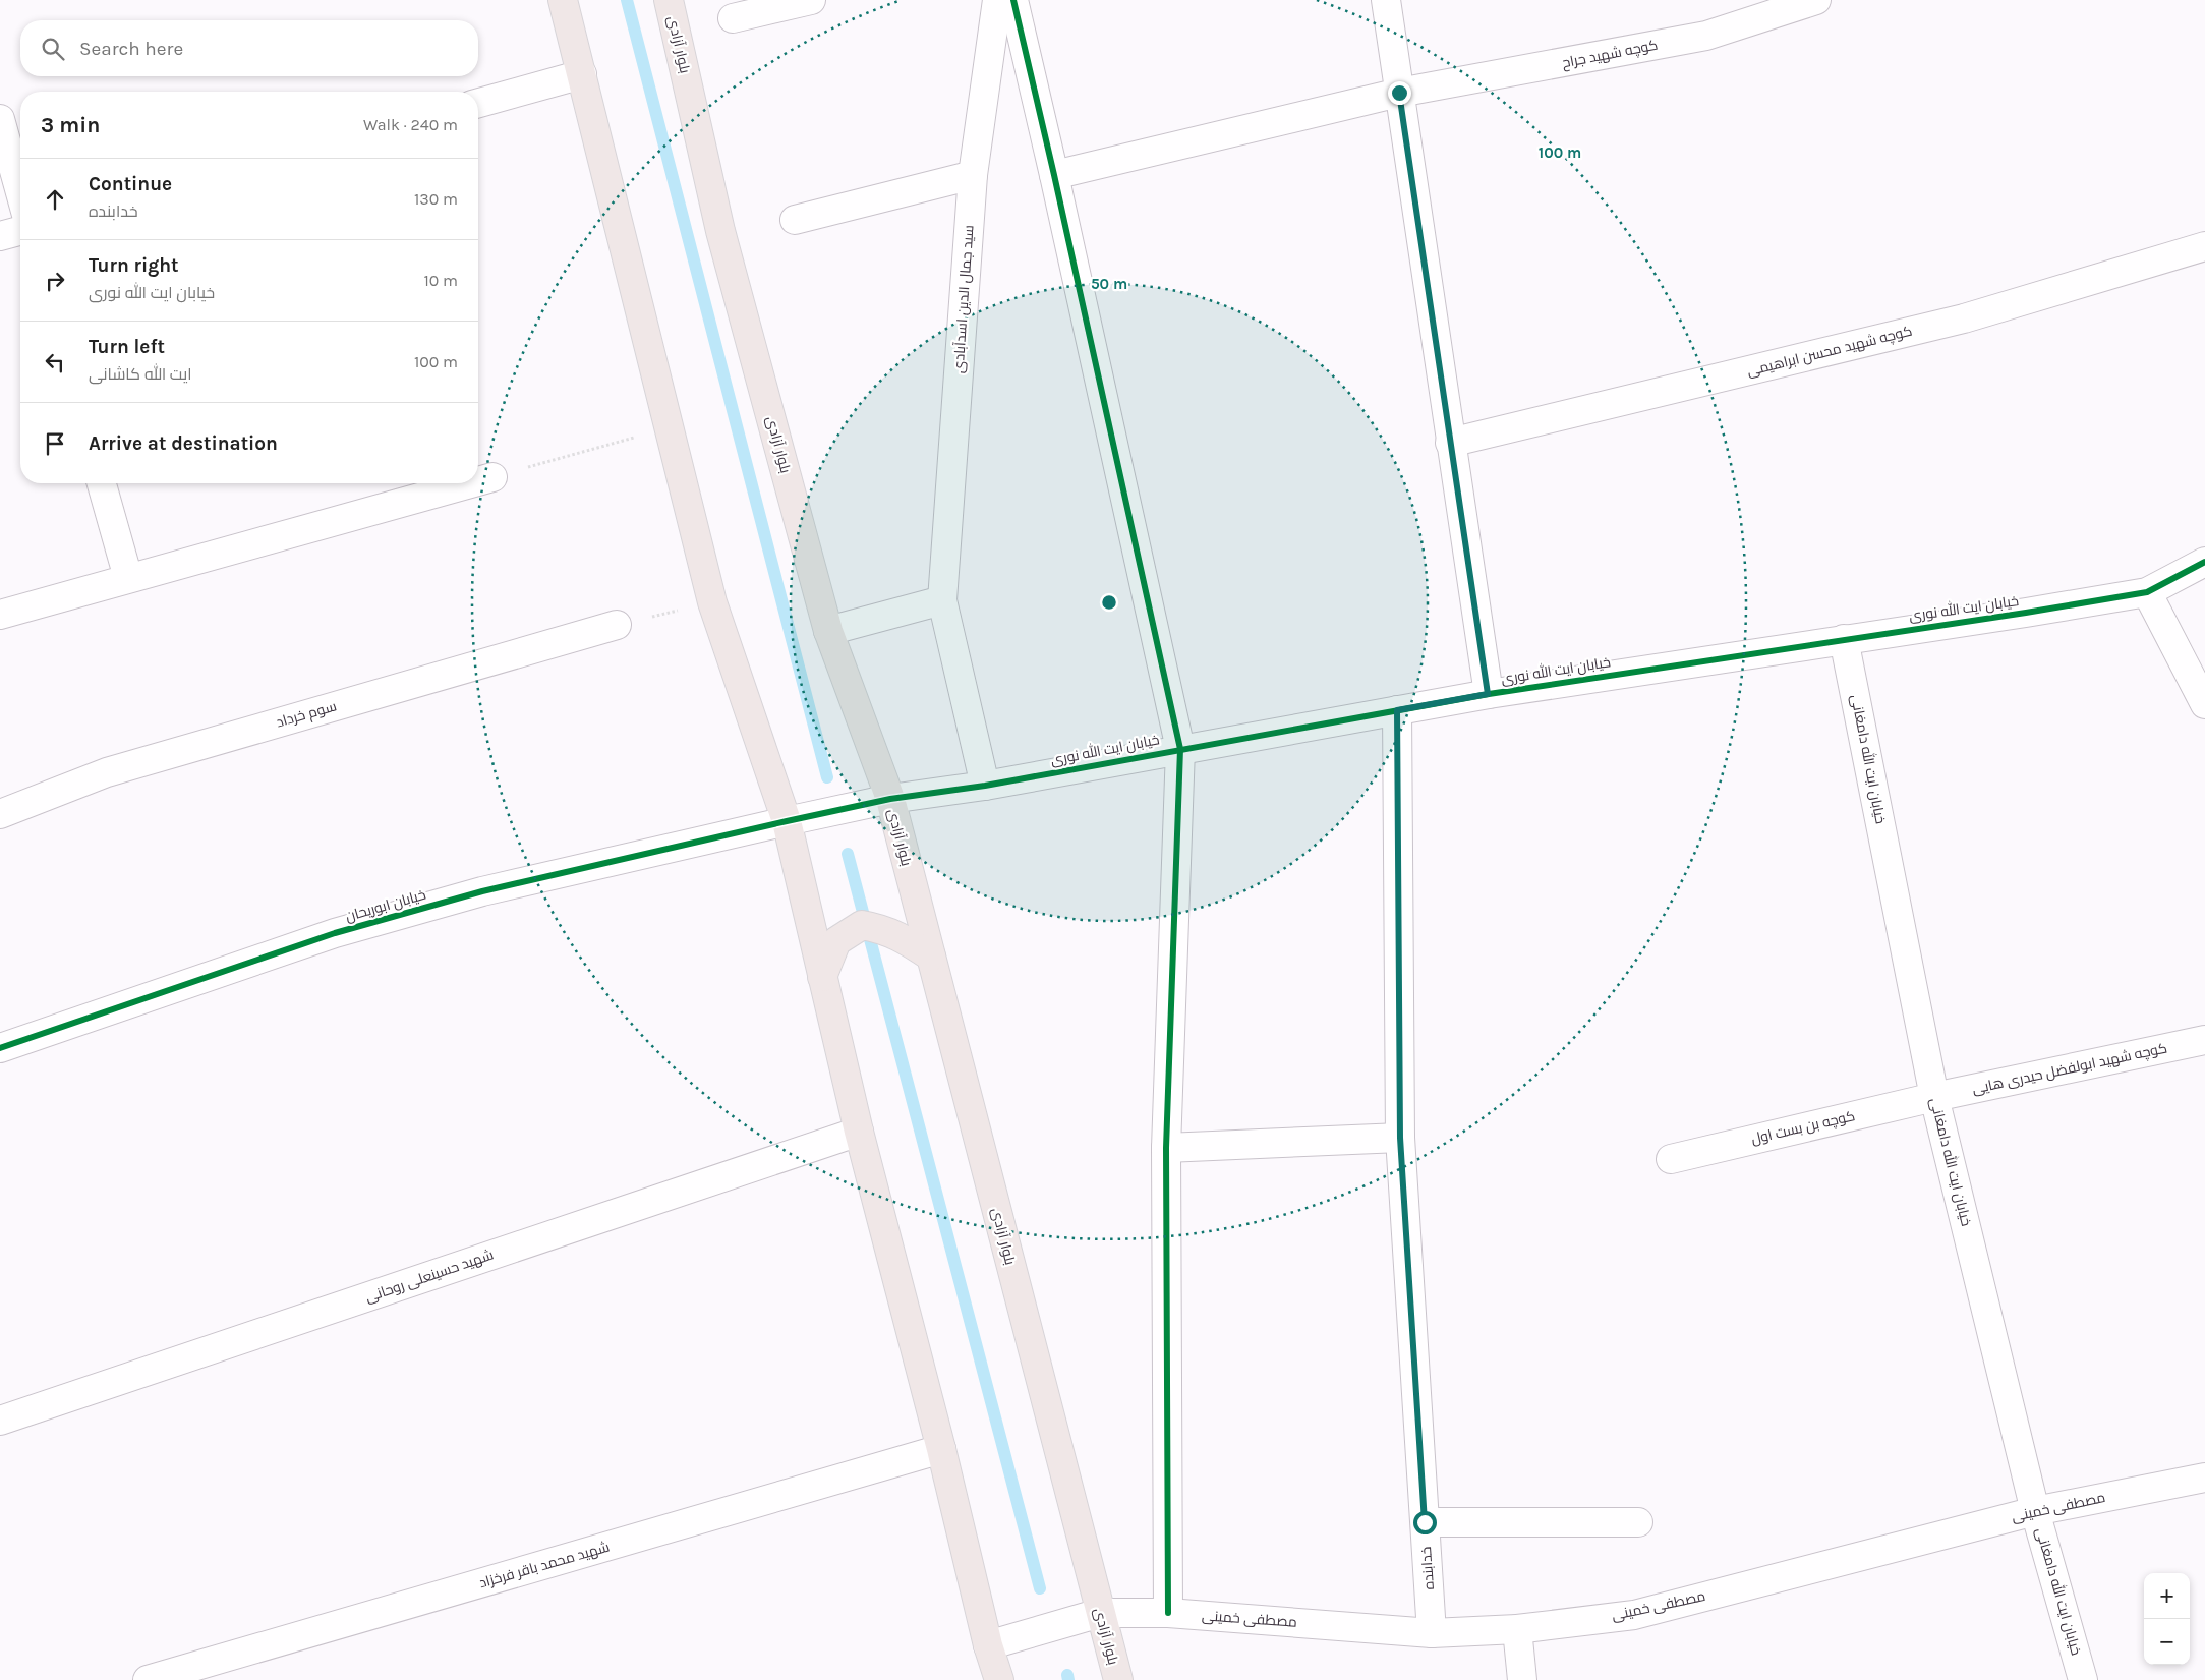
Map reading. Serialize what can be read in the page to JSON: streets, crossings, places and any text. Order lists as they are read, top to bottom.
{
  "streets": {
    "main road": ["بلوار آزادی"],
    "street": [
      "کوچه شهید جراح",
      "سید جمال الدین اسدآبادی",
      "کوچه شهید محسن ابراهیمی",
      "خیابان ایت الله نوری",
      "سوم خرداد",
      "خیابان ایت الله دامغانی",
      "خیابان ابوریحان",
      "کوچه شهید ابولفضل حیدری هایی",
      "کوچه بن بست اول",
      "شهید حسینعلی روحانی",
      "مصطفی خمینی",
      "شهید محمد باقر فرخزاد",
      "خدابنده"
    ]
  },
  "crossings": [
    ["بلوار آزادی", "خیابان ایت الله نوری"],
    ["بلوار آزادی", "مصطفی خمینی"],
    ["سید جمال الدین اسدآبادی", "خیابان ایت الله نوری"],
    ["خیابان ایت الله نوری", "خیابان ایت الله دامغانی"],
    ["خیابان ایت الله نوری", "خیابان ابوریحان"],
    ["خیابان ایت الله نوری", "خدابنده"],
    ["خیابان ایت الله دامغانی", "کوچه شهید ابولفضل حیدری هایی"],
    ["خیابان ایت الله دامغانی", "کوچه بن بست اول"],
    ["خیابان ایت الله دامغانی", "مصطفی خمینی"],
    ["کوچه شهید ابولفضل حیدری هایی", "کوچه بن بست اول"],
    ["مصطفی خمینی", "خدابنده"]
  ],
  "page": {
    "search": "Search here",
    "heading": ["3 min", "Walk · 240 m"],
    "list": [
      ["Continue", "خدابنده", "130 m"],
      ["Turn right", "خیابان ایت الله نوری", "10 m"],
      ["Turn left", "ایت الله کاشانی", "100 m"],
      "Arrive at destination"
    ],
    "map_buttons": ["+", "−"]
  },
  "rings": ["100 m", "50 m"]
}
